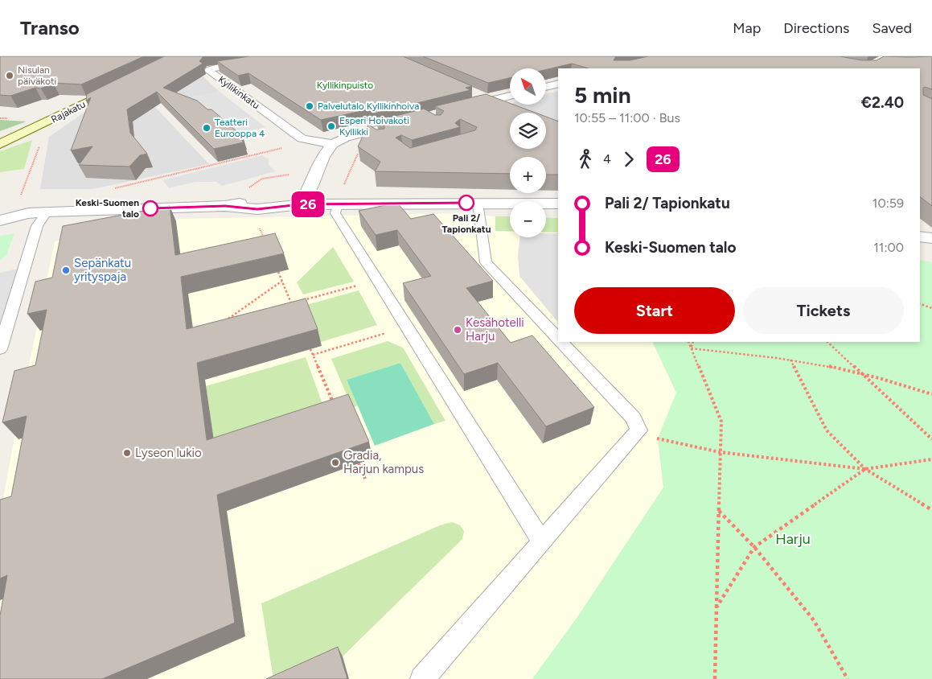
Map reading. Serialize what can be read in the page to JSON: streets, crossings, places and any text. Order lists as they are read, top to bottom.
{
  "streets": {
    "main road": ["Rajakatu"],
    "street": ["Kyllikinkatu"]
  },
  "parks": ["Kyllikinpuisto", "Harju"],
  "places": [
    "Nisulan päiväkoti",
    "Palvelutalo Kyllikinhoiva",
    "Esperi Hoivakoti Kyllikki",
    "Teatteri Eurooppa 4",
    "Pali 2/ Tapionkatu",
    "Keski-Suomen talo",
    "Sepänkatu yrityspaja",
    "Kesähotelli Harju",
    "Lyseon lukio",
    "Gradia, Harjun kampus"
  ],
  "lines": ["bus line 26"],
  "north": "top left",
  "page": {
    "header": "Transo",
    "nav": ["Map", "Directions", "Saved"],
    "on_map": "26",
    "map_buttons": ["+", "−"],
    "heading": ["5 min", "10:55 – 11:00 · Bus", "€2.40"],
    "legs": ["4", "26"],
    "list": [
      {
        "name": "Pali 2/ Tapionkatu",
        "value": "10:59"
      },
      {
        "name": "Keski-Suomen talo",
        "value": "11:00"
      }
    ],
    "buttons": ["Start", "Tickets"]
  }
}
